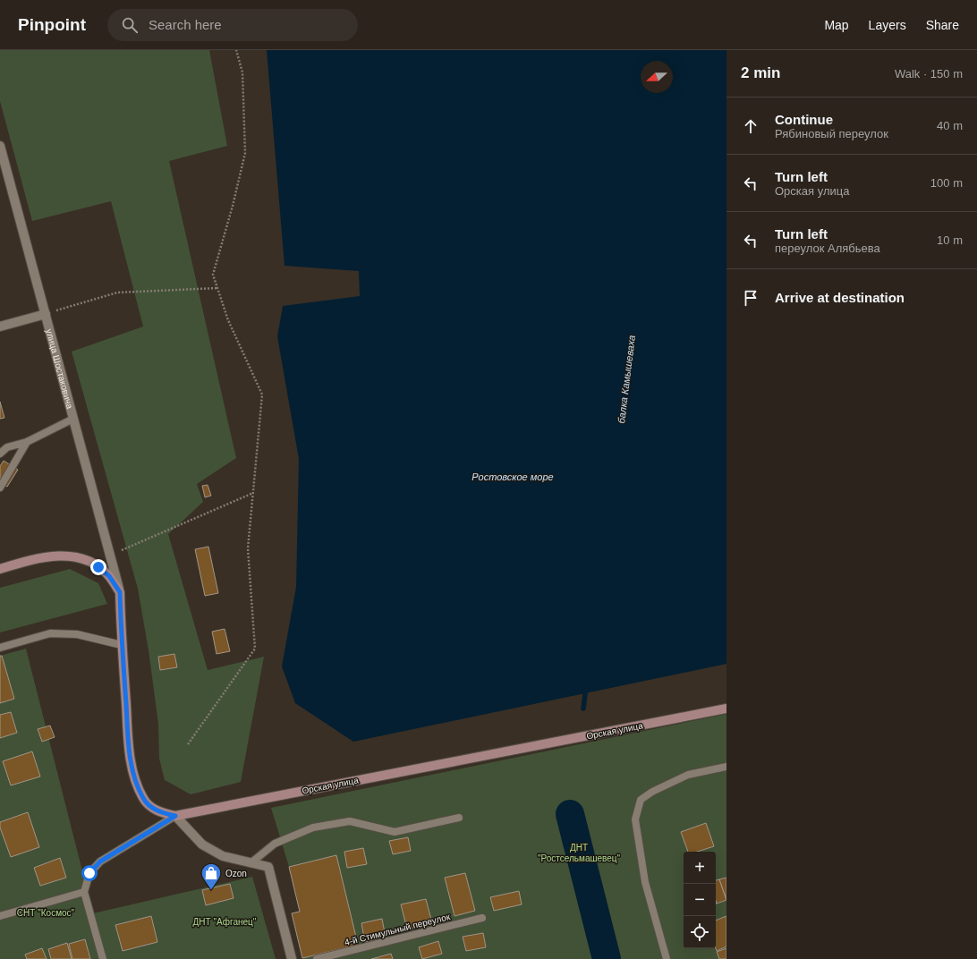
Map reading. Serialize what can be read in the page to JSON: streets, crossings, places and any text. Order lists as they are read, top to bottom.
{
  "streets": {
    "main road": ["Орская улица"],
    "street": ["улица Шостаковича"],
    "lane": ["4-й Стимульный переулок"]
  },
  "crossings": [
    ["улица Шостаковича", "Орская улица"]
  ],
  "water": ["балка Камышеваха", "Ростовское море"],
  "parks": ["ДНТ \"Ростсельмашевец\"", "СНТ \"Космос\"", "ДНТ \"Афганец\""],
  "places": {
    "shop": ["Ozon"]
  },
  "north": "left",
  "page": {
    "header": "Pinpoint",
    "search": "Search here",
    "nav": ["Map", "Layers", "Share"],
    "heading": ["2 min", "Walk · 150 m"],
    "list": [
      ["Continue", "Рябиновый переулок", "40 m"],
      ["Turn left", "Орская улица", "100 m"],
      ["Turn left", "переулок Алябьева", "10 m"],
      "Arrive at destination"
    ],
    "map_buttons": ["+", "−"]
  }
}
